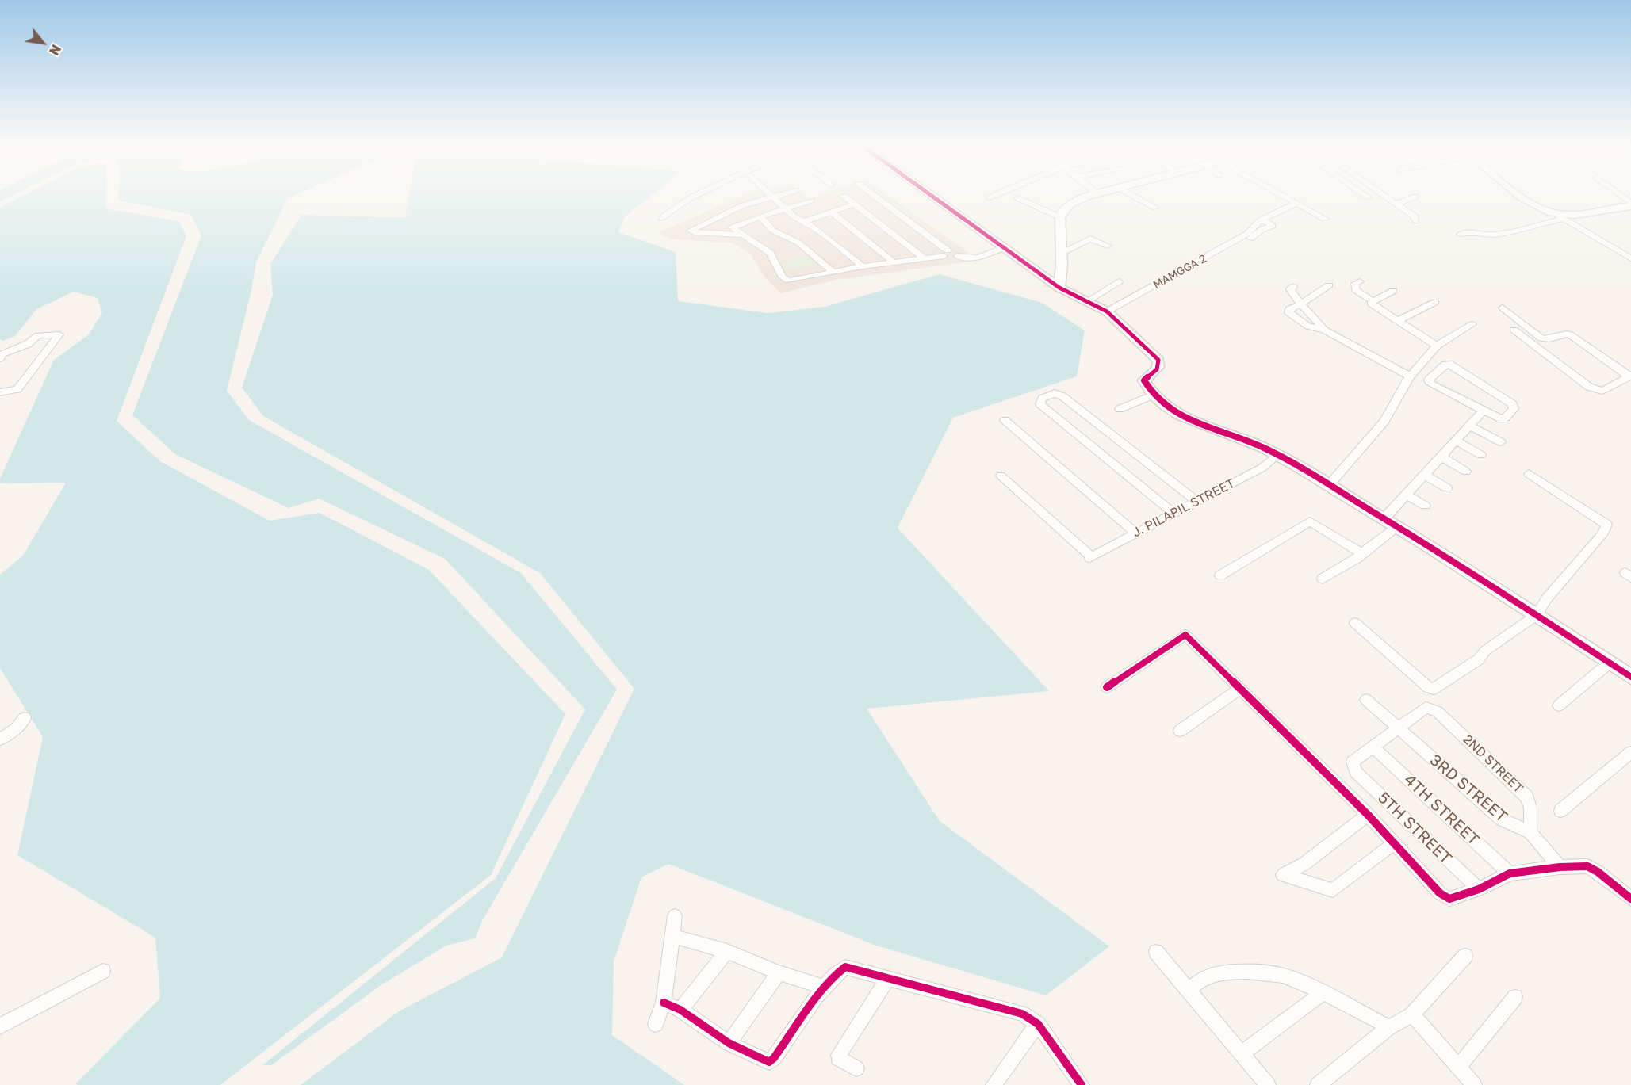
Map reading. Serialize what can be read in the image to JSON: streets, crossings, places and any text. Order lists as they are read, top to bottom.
{
  "streets": {
    "street": [
      "MAMGGA 2",
      "J. PILAPIL STREET",
      "2ND STREET",
      "3RD STREET",
      "4TH STREET",
      "5TH STREET"
    ]
  },
  "crossings": [
    ["2ND STREET", "3RD STREET"],
    ["4TH STREET", "5TH STREET"]
  ],
  "north": "bottom right"
}
